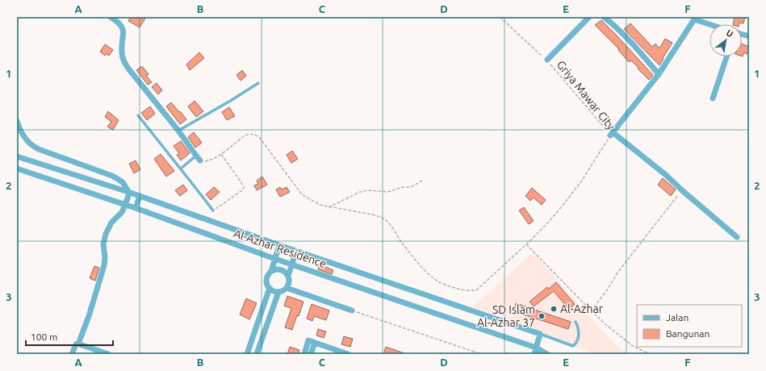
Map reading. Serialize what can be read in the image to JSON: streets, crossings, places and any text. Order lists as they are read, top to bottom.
{
  "streets": {
    "street": ["Al-Azhar Residence"],
    "path": ["Griya Mawar City"]
  },
  "places": ["Al-Azhar", "SD Islam Al-Azhar 37"],
  "legend": ["Jalan", "Bangunan"],
  "scale_bar": "100 m",
  "north": "top right",
  "grid": {
    "columns": [
      "A",
      "B",
      "C",
      "D",
      "E",
      "F"
    ],
    "rows": ["1", "2", "3"]
  }
}
